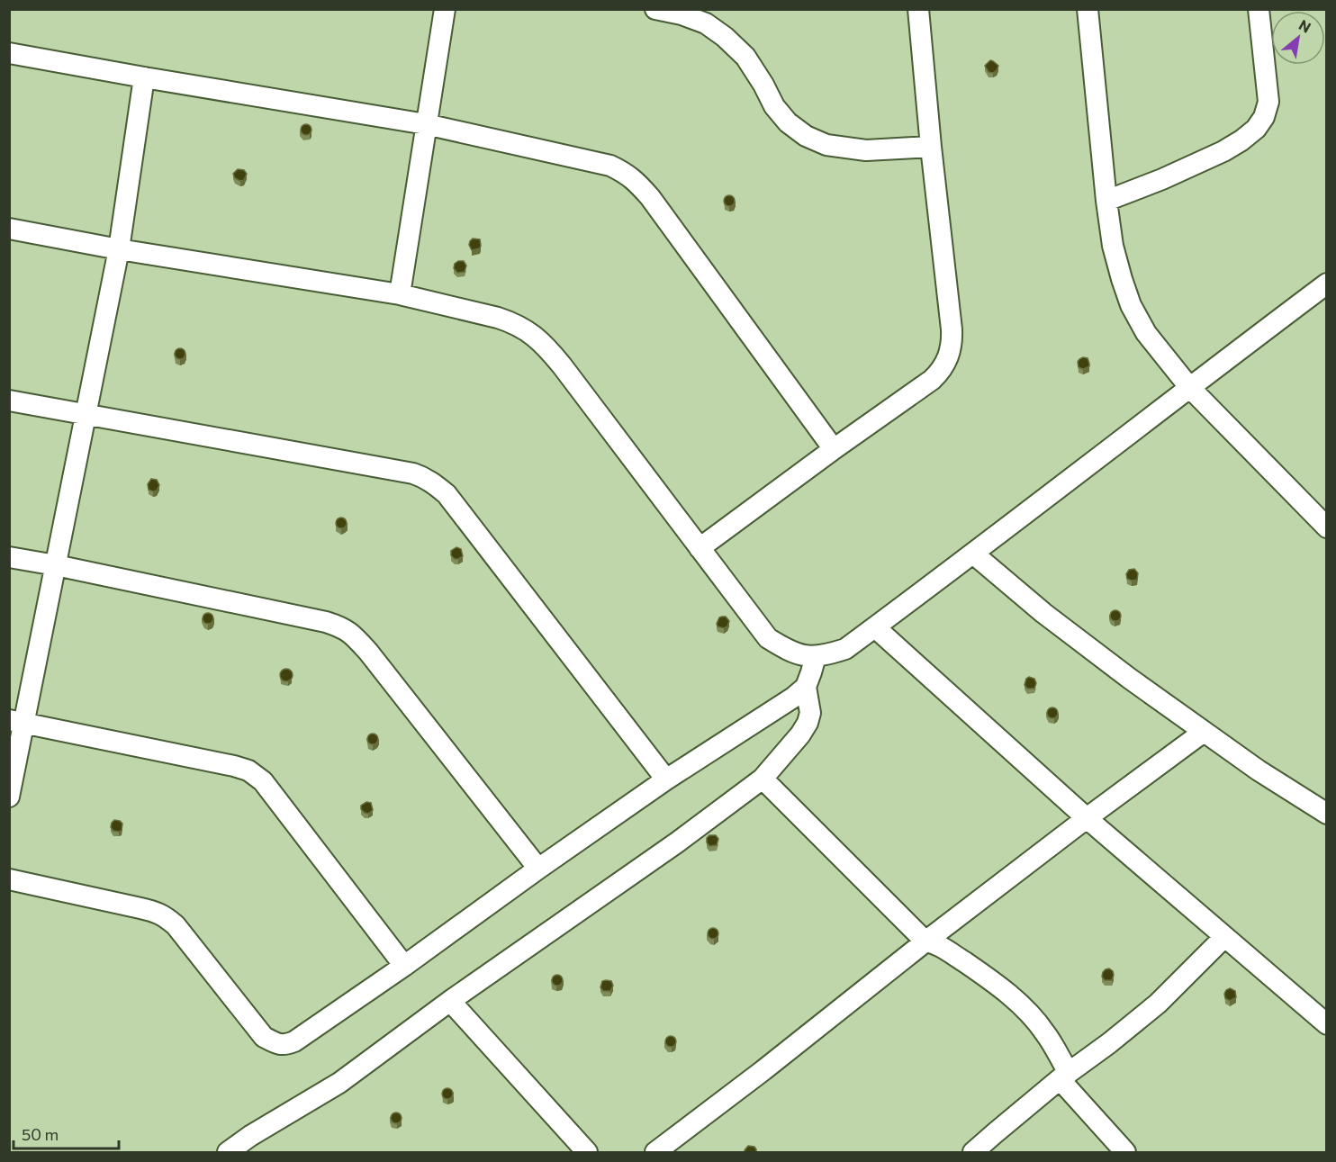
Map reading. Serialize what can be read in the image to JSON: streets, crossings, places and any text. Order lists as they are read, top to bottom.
{
  "scale_bar": "50 m",
  "north": "top right"
}
